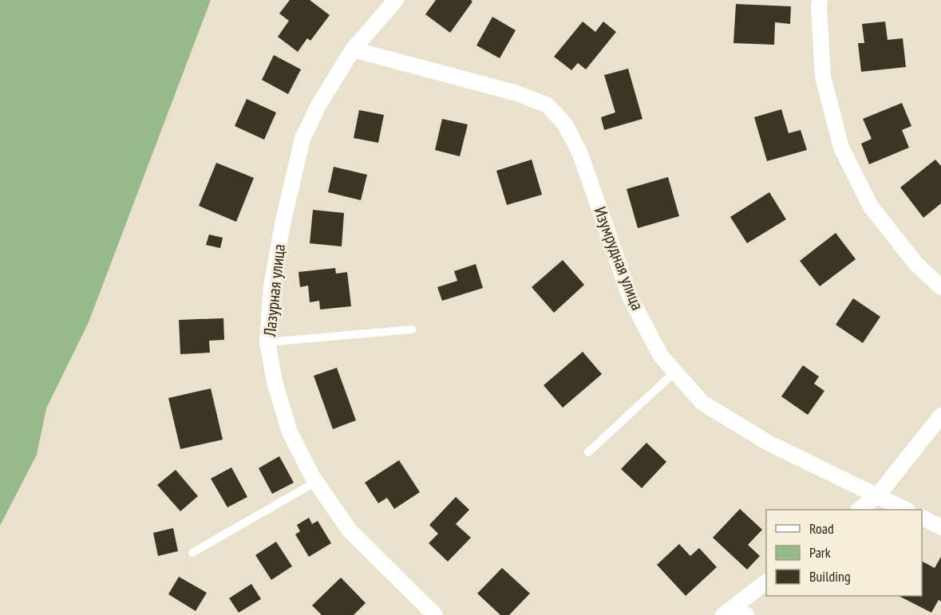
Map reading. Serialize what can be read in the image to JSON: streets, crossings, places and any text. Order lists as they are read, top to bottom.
{
  "streets": {
    "street": ["Изумрудная улица", "Лазурная улица"]
  },
  "crossings": [
    ["Изумрудная улица", "Лазурная улица"]
  ],
  "legend": ["Road", "Park", "Building"]
}
